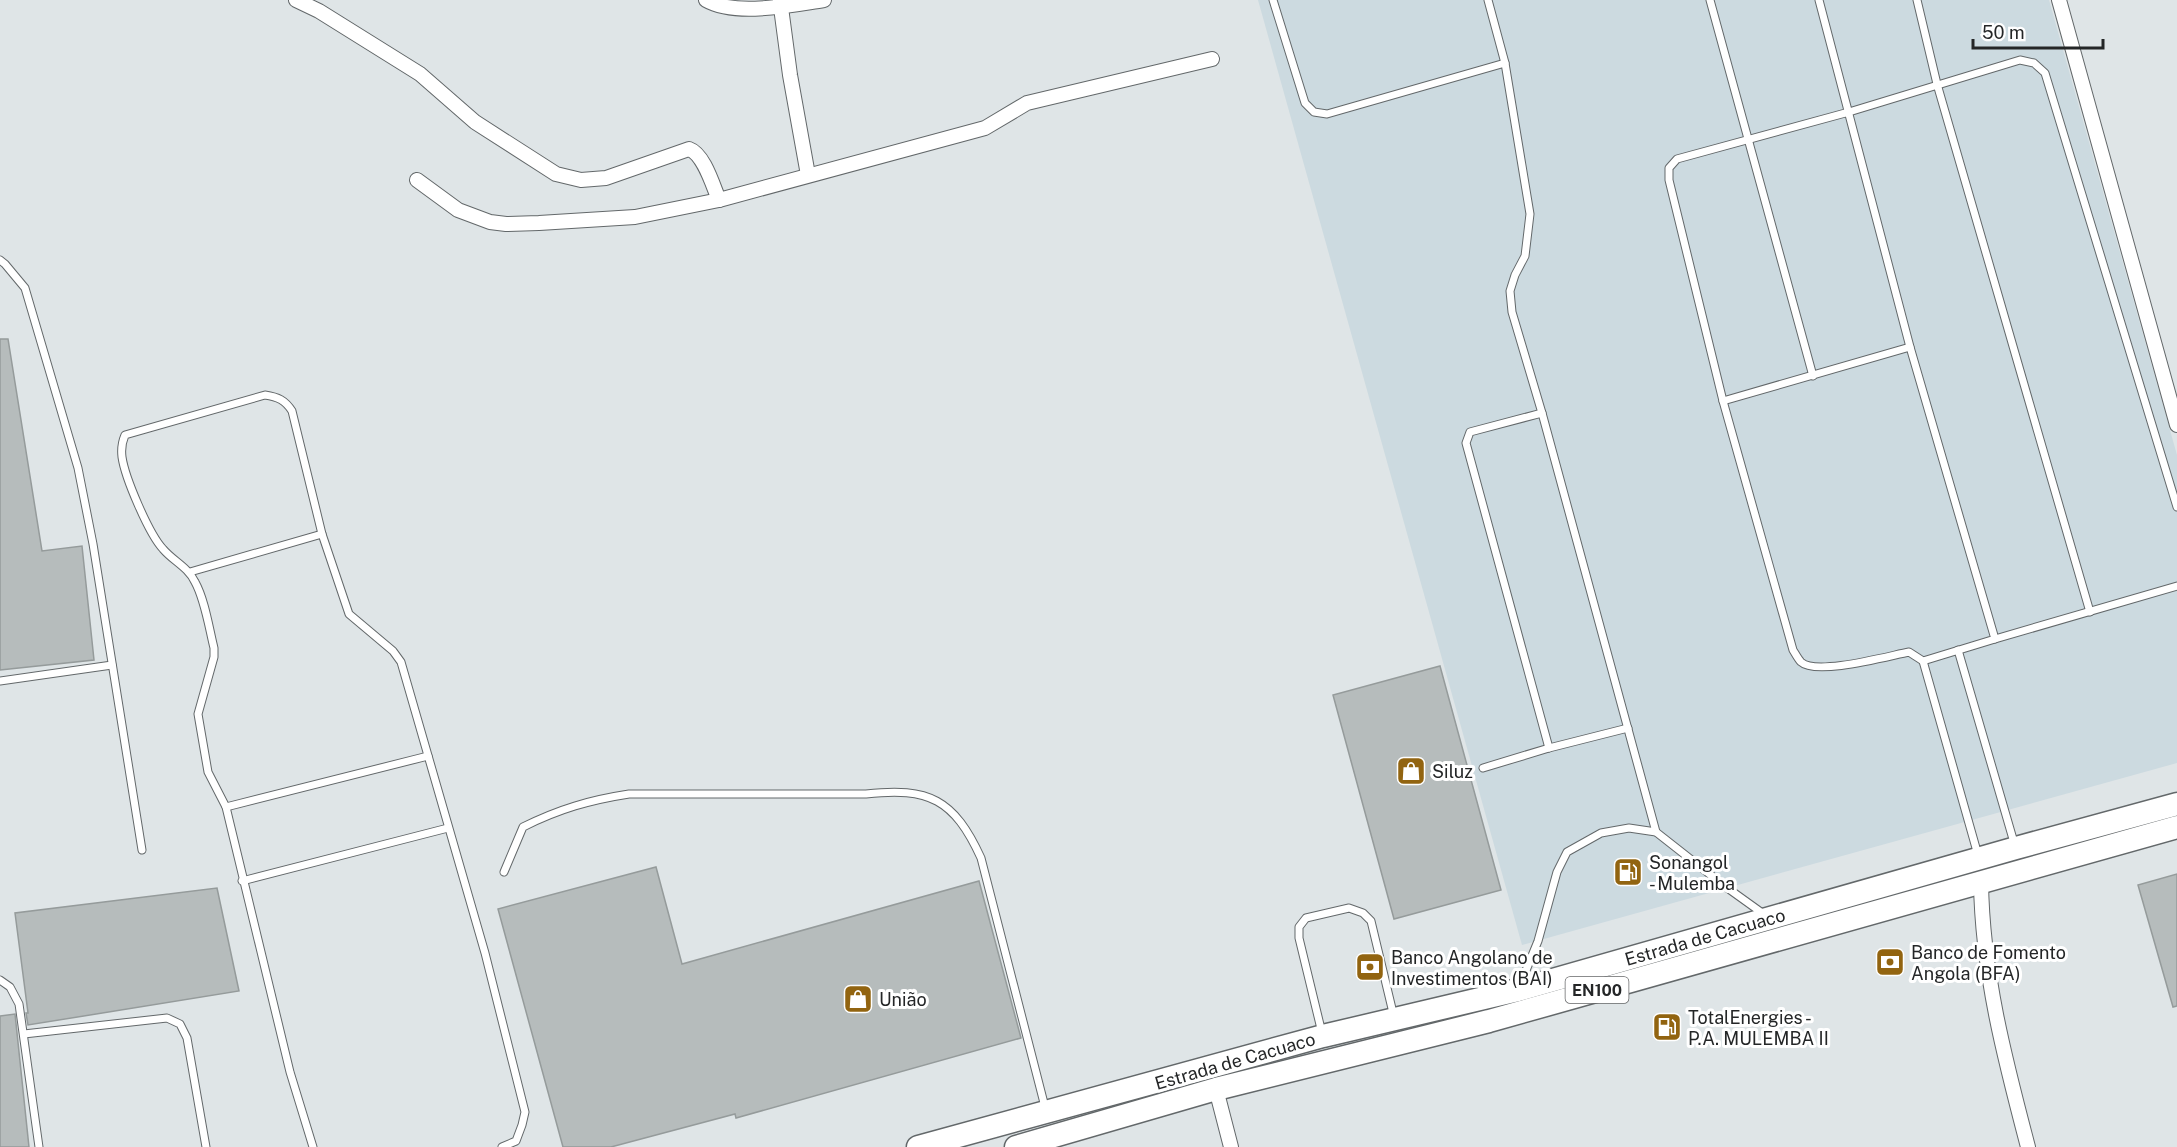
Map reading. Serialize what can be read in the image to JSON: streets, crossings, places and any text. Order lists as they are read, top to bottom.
{
  "streets": {
    "main road": ["Estrada de Cacuaco", "EN100"]
  },
  "places": {
    "shop": ["Siluz", "União"],
    "fuel station": ["Sonangol - Mulemba", "TotalEnergies - P.A. MULEMBA II"],
    "bank": ["Banco de Fomento Angola (BFA)", "Banco Angolano de Investimentos (BAI)"]
  },
  "scale_bar": "50 m"
}
